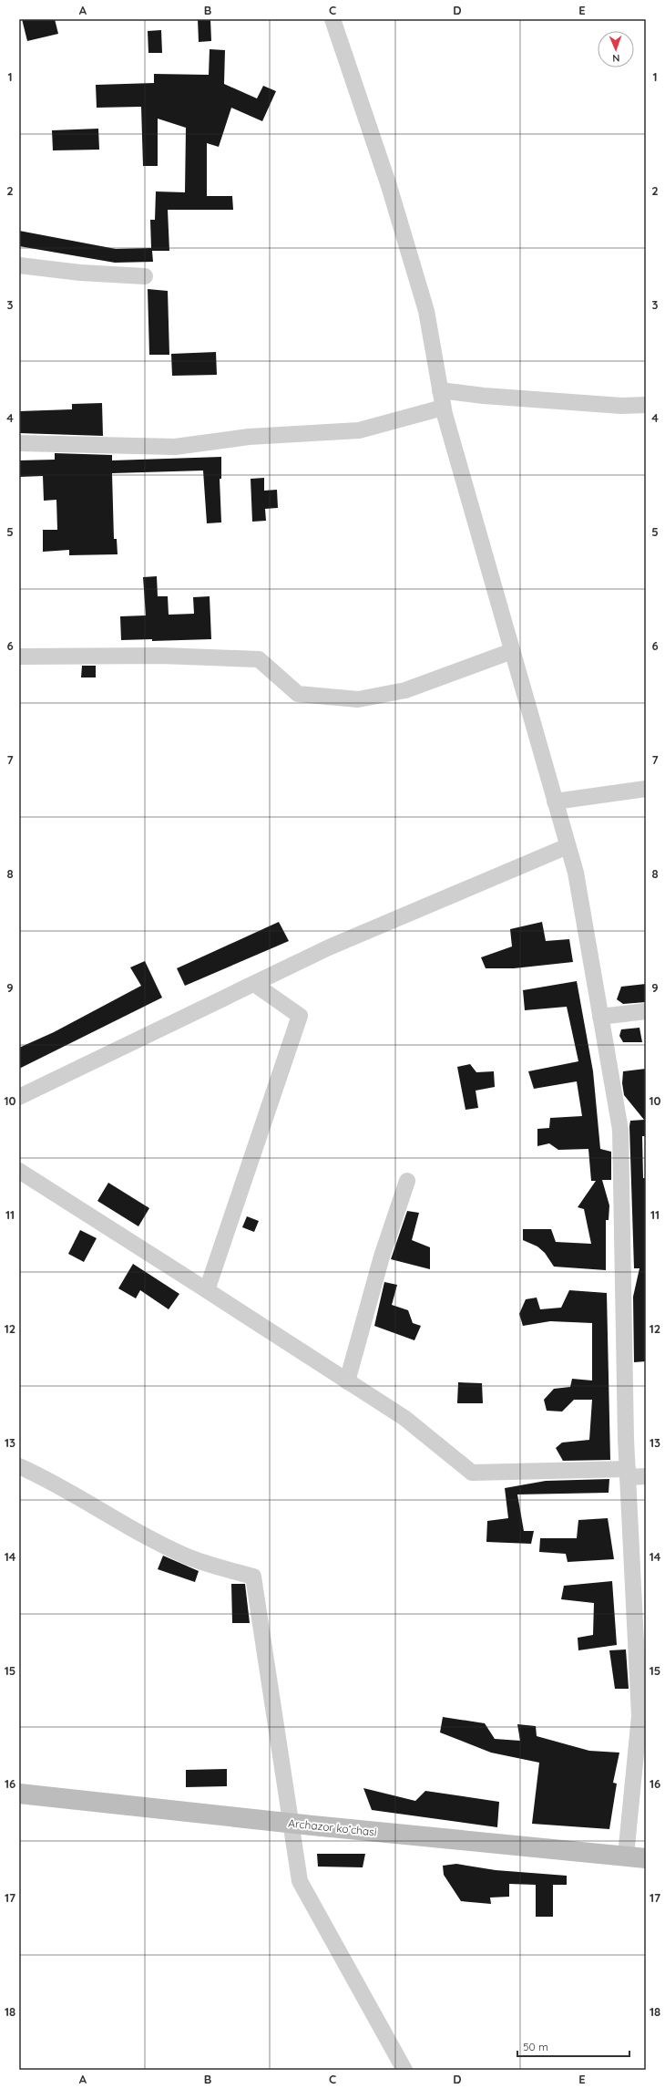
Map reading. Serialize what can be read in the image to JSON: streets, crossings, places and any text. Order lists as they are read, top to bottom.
{
  "streets": {
    "street": ["Archazor koʻchasi"]
  },
  "scale_bar": "50 m",
  "north": "bottom",
  "grid": {
    "columns": [
      "A",
      "B",
      "C",
      "D",
      "E"
    ],
    "rows": [
      "1",
      "2",
      "3",
      "4",
      "5",
      "6",
      "7",
      "8",
      "9",
      "10",
      "11",
      "12",
      "13",
      "14",
      "15",
      "16",
      "17",
      "18"
    ]
  }
}
